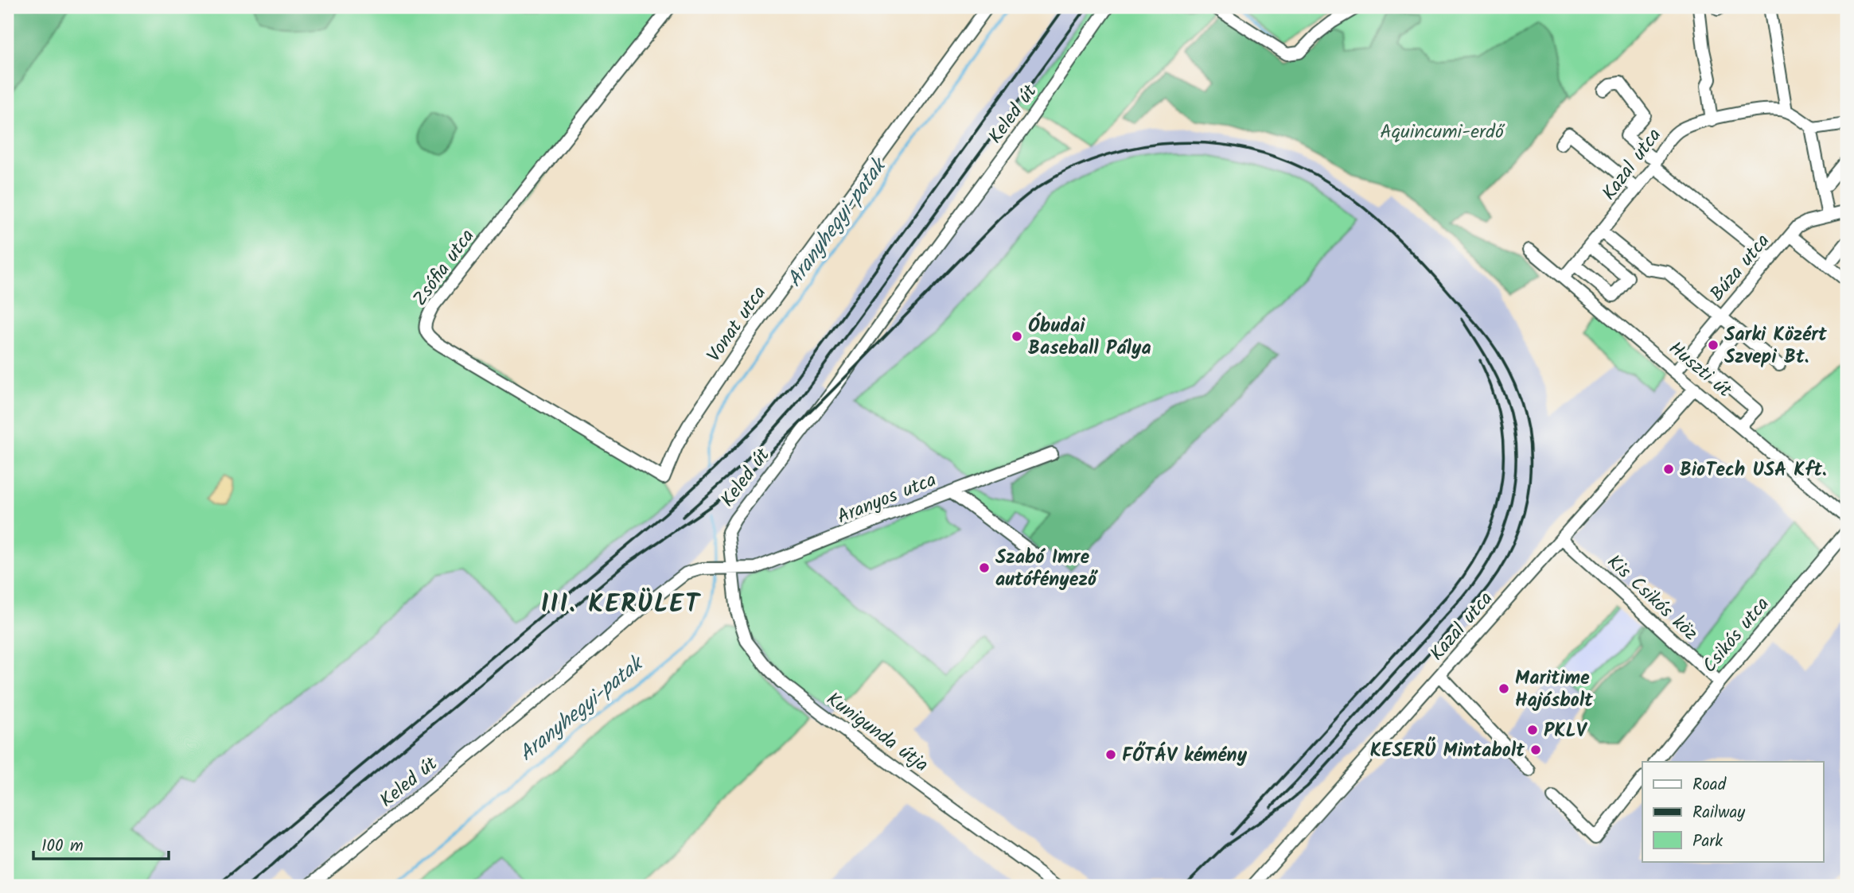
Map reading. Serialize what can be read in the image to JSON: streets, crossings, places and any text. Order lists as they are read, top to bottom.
{
  "streets": {
    "street": [
      "Keled út",
      "Kazal utca",
      "Zsófia utca",
      "Búza utca",
      "Vonat utca",
      "Huszti út",
      "Aranyos utca",
      "Kis Csikós köz",
      "Csikós utca",
      "Kunigunda útja"
    ]
  },
  "crossings": [
    ["Keled út", "Aranyos utca"],
    ["Keled út", "Kunigunda útja"],
    ["Kazal utca", "Huszti út"],
    ["Kazal utca", "Kis Csikós köz"],
    ["Zsófia utca", "Vonat utca"],
    ["Búza utca", "Huszti út"],
    ["Aranyos utca", "Kunigunda útja"],
    ["Kis Csikós köz", "Csikós utca"]
  ],
  "districts": ["III. KERÜLET"],
  "water": ["Aranyhegyi-patak"],
  "parks": ["Aquincumi-erdő"],
  "places": [
    "Óbudai Baseball Pálya",
    "Sarki Közért Szvepi Bt.",
    "BioTech USA Kft.",
    "Szabó Imre autófényező",
    "Maritime Hajósbolt",
    "PKLV",
    "KESERŰ Mintabolt",
    "FŐTÁV kémény"
  ],
  "legend": ["Road", "Railway", "Park"],
  "scale_bar": "100 m"
}
